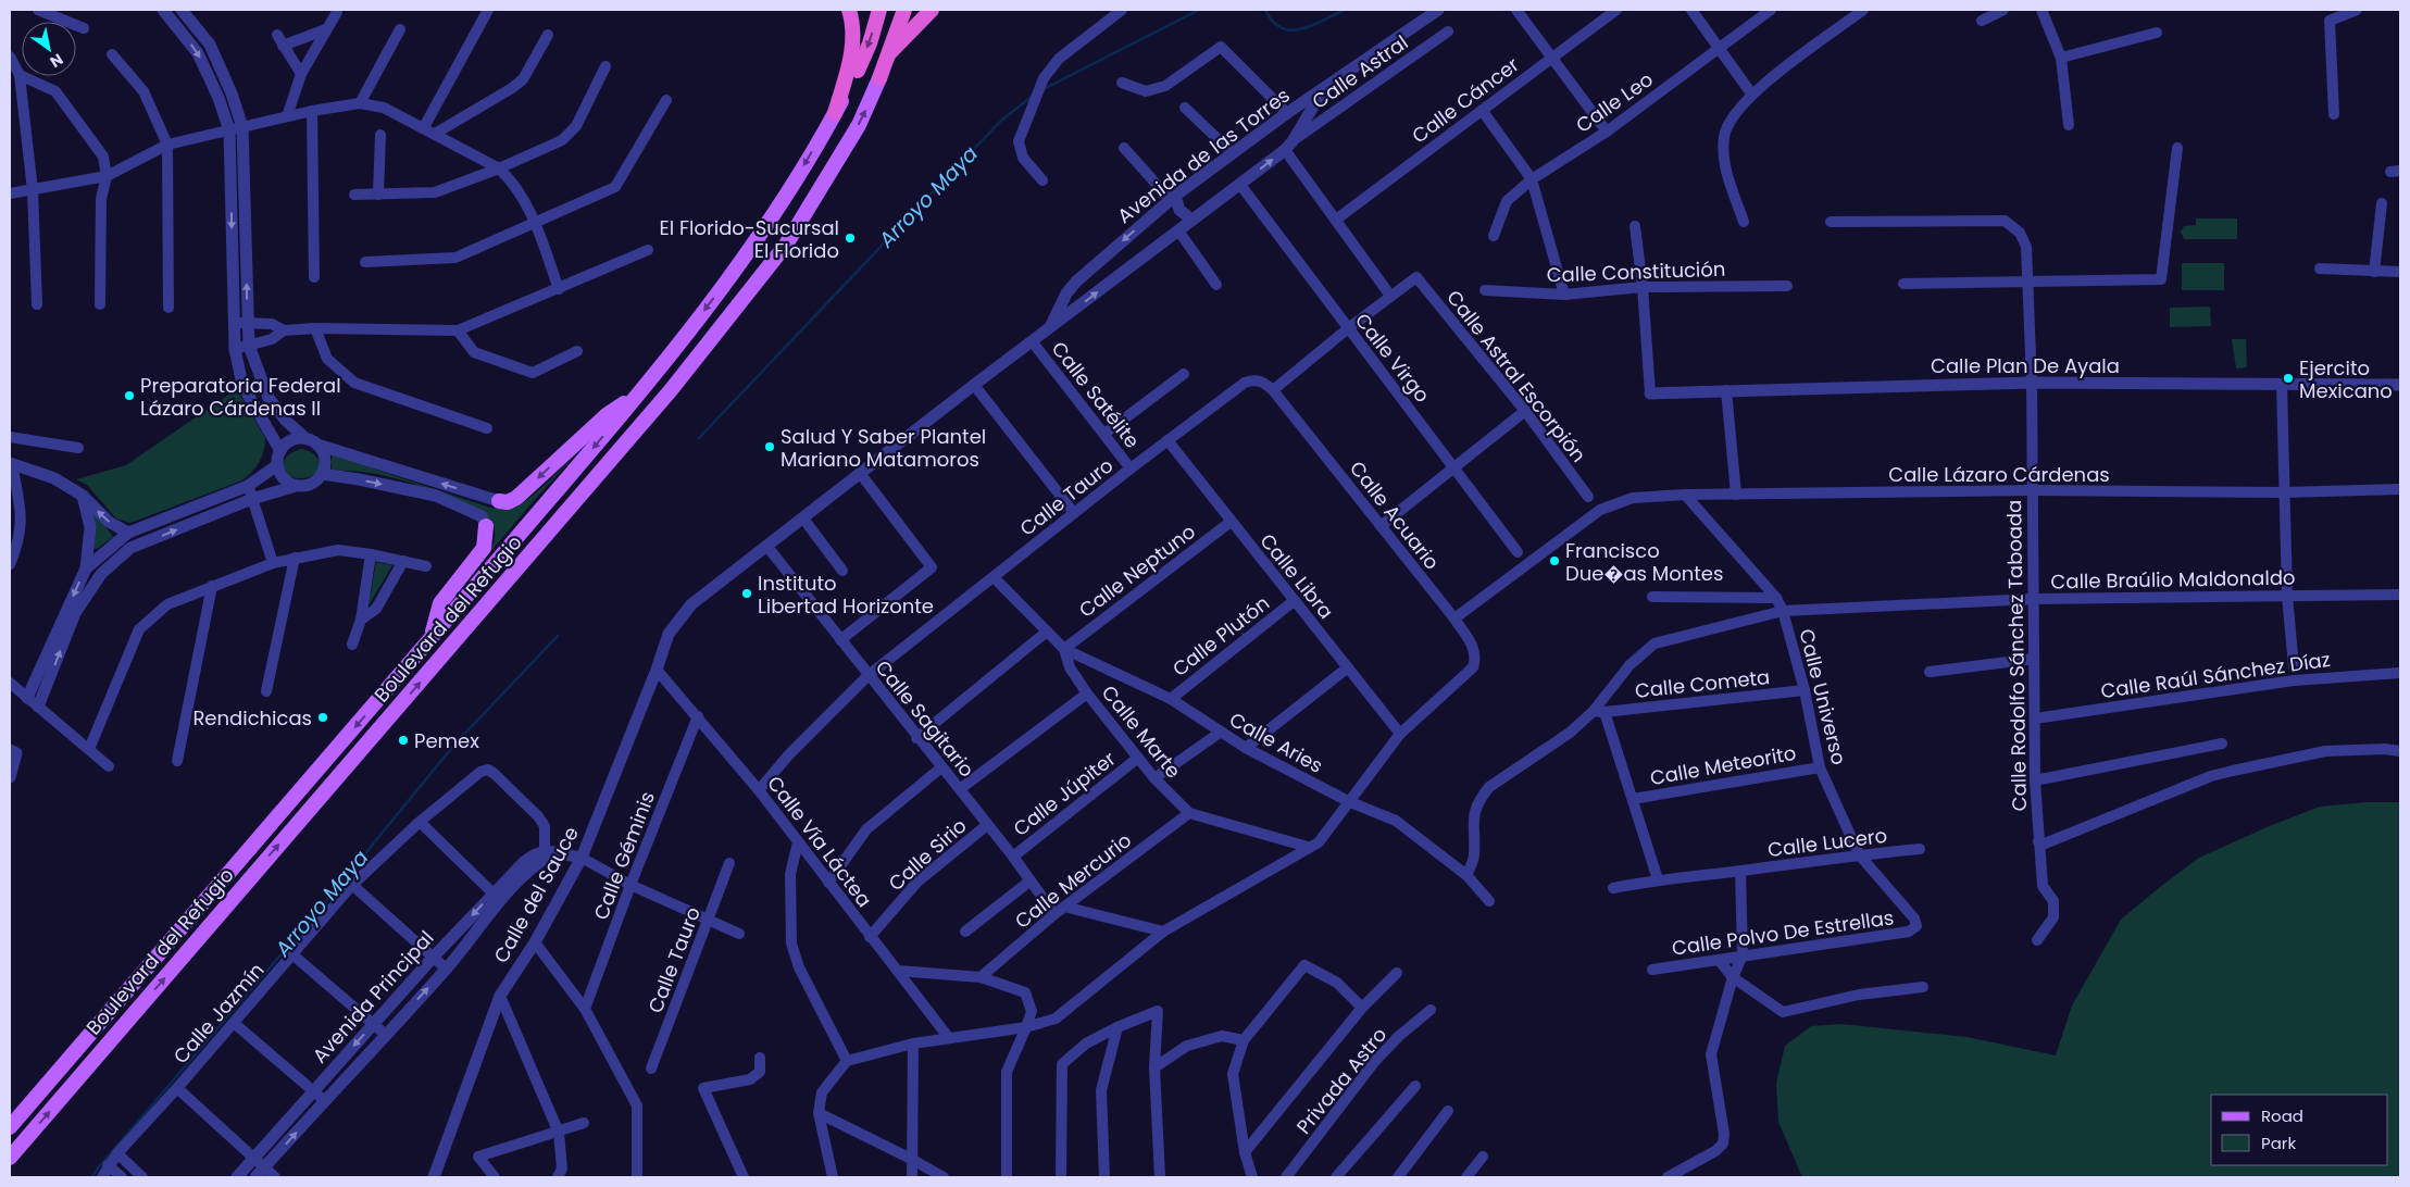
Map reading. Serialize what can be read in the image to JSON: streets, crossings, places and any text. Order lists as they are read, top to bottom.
{
  "streets": {
    "main road": ["Boulevard del Refugio"],
    "street": [
      "Calle Astral",
      "Calle Cáncer",
      "Calle Leo",
      "Avenida de las Torres",
      "Calle Constitución",
      "Calle Virgo",
      "Calle Plan De Ayala",
      "Calle Astral Escorpión",
      "Calle Satélite",
      "Calle Lázaro Cárdenas",
      "Calle Tauro",
      "Calle Acuario",
      "Calle Neptuno",
      "Calle Libra",
      "Calle Braúlio Maldonaldo",
      "Calle Plutón",
      "Calle Rodolfo Sánchez Taboada",
      "Calle Raúl Sánchez Díaz",
      "Calle Cometa",
      "Calle Universo",
      "Calle Sagitario",
      "Calle Marte",
      "Calle Aries",
      "Calle Meteorito",
      "Calle Júpiter",
      "Calle Vía Láctea",
      "Calle Lucero",
      "Calle Sirio",
      "Calle Géminis",
      "Calle Mercurio",
      "Calle del Sauce",
      "Calle Polvo De Estrellas",
      "Avenida Principal",
      "Calle Jazmín",
      "Privada Astro"
    ]
  },
  "crossings": [
    ["Calle Astral", "Avenida de las Torres"],
    ["Avenida de las Torres", "Calle Virgo"],
    ["Avenida de las Torres", "Calle Satélite"],
    ["Avenida de las Torres", "Calle Sagitario"],
    ["Avenida de las Torres", "Calle del Sauce"],
    ["Calle Plan De Ayala", "Calle Rodolfo Sánchez Taboada"],
    ["Calle Satélite", "Calle Tauro"],
    ["Calle Lázaro Cárdenas", "Calle Acuario"],
    ["Calle Lázaro Cárdenas", "Calle Rodolfo Sánchez Taboada"],
    ["Calle Lázaro Cárdenas", "Calle Universo"],
    ["Calle Tauro", "Calle Acuario"],
    ["Calle Tauro", "Calle Libra"],
    ["Calle Tauro", "Calle Sagitario"],
    ["Calle Tauro", "Calle Marte"],
    ["Calle Tauro", "Calle Vía Láctea"],
    ["Calle Acuario", "Calle Libra"],
    ["Calle Neptuno", "Calle Libra"],
    ["Calle Neptuno", "Calle Marte"],
    ["Calle Neptuno", "Calle Aries"],
    ["Calle Libra", "Calle Plutón"],
    ["Calle Braúlio Maldonaldo", "Calle Rodolfo Sánchez Taboada"],
    ["Calle Braúlio Maldonaldo", "Calle Universo"],
    ["Calle Plutón", "Calle Aries"],
    ["Calle Rodolfo Sánchez Taboada", "Calle Raúl Sánchez Díaz"],
    ["Calle Cometa", "Calle Universo"],
    ["Calle Universo", "Calle Meteorito"],
    ["Calle Universo", "Calle Lucero"],
    ["Calle Universo", "Calle Polvo De Estrellas"],
    ["Calle Sagitario", "Calle Júpiter"],
    ["Calle Sagitario", "Calle Sirio"],
    ["Calle Sagitario", "Calle Mercurio"],
    ["Calle Marte", "Calle Aries"],
    ["Calle Marte", "Calle Júpiter"],
    ["Calle Marte", "Calle Mercurio"],
    ["Calle Vía Láctea", "Calle Sirio"],
    ["Calle Vía Láctea", "Calle Géminis"],
    ["Calle Vía Láctea", "Calle del Sauce"],
    ["Avenida Principal", "Calle Jazmín"]
  ],
  "water": ["Arroyo Maya"],
  "places": [
    "El Florido-Sucursal El Florido",
    "Ejercito Mexicano",
    "Preparatoria Federal Lázaro Cárdenas ll",
    "Salud Y Saber Plantel Mariano Matamoros",
    "Francisco Due�as Montes",
    "Instituto Libertad Horizonte",
    "Rendichicas",
    "Pemex"
  ],
  "legend": ["Road", "Park"],
  "north": "bottom right"
}
